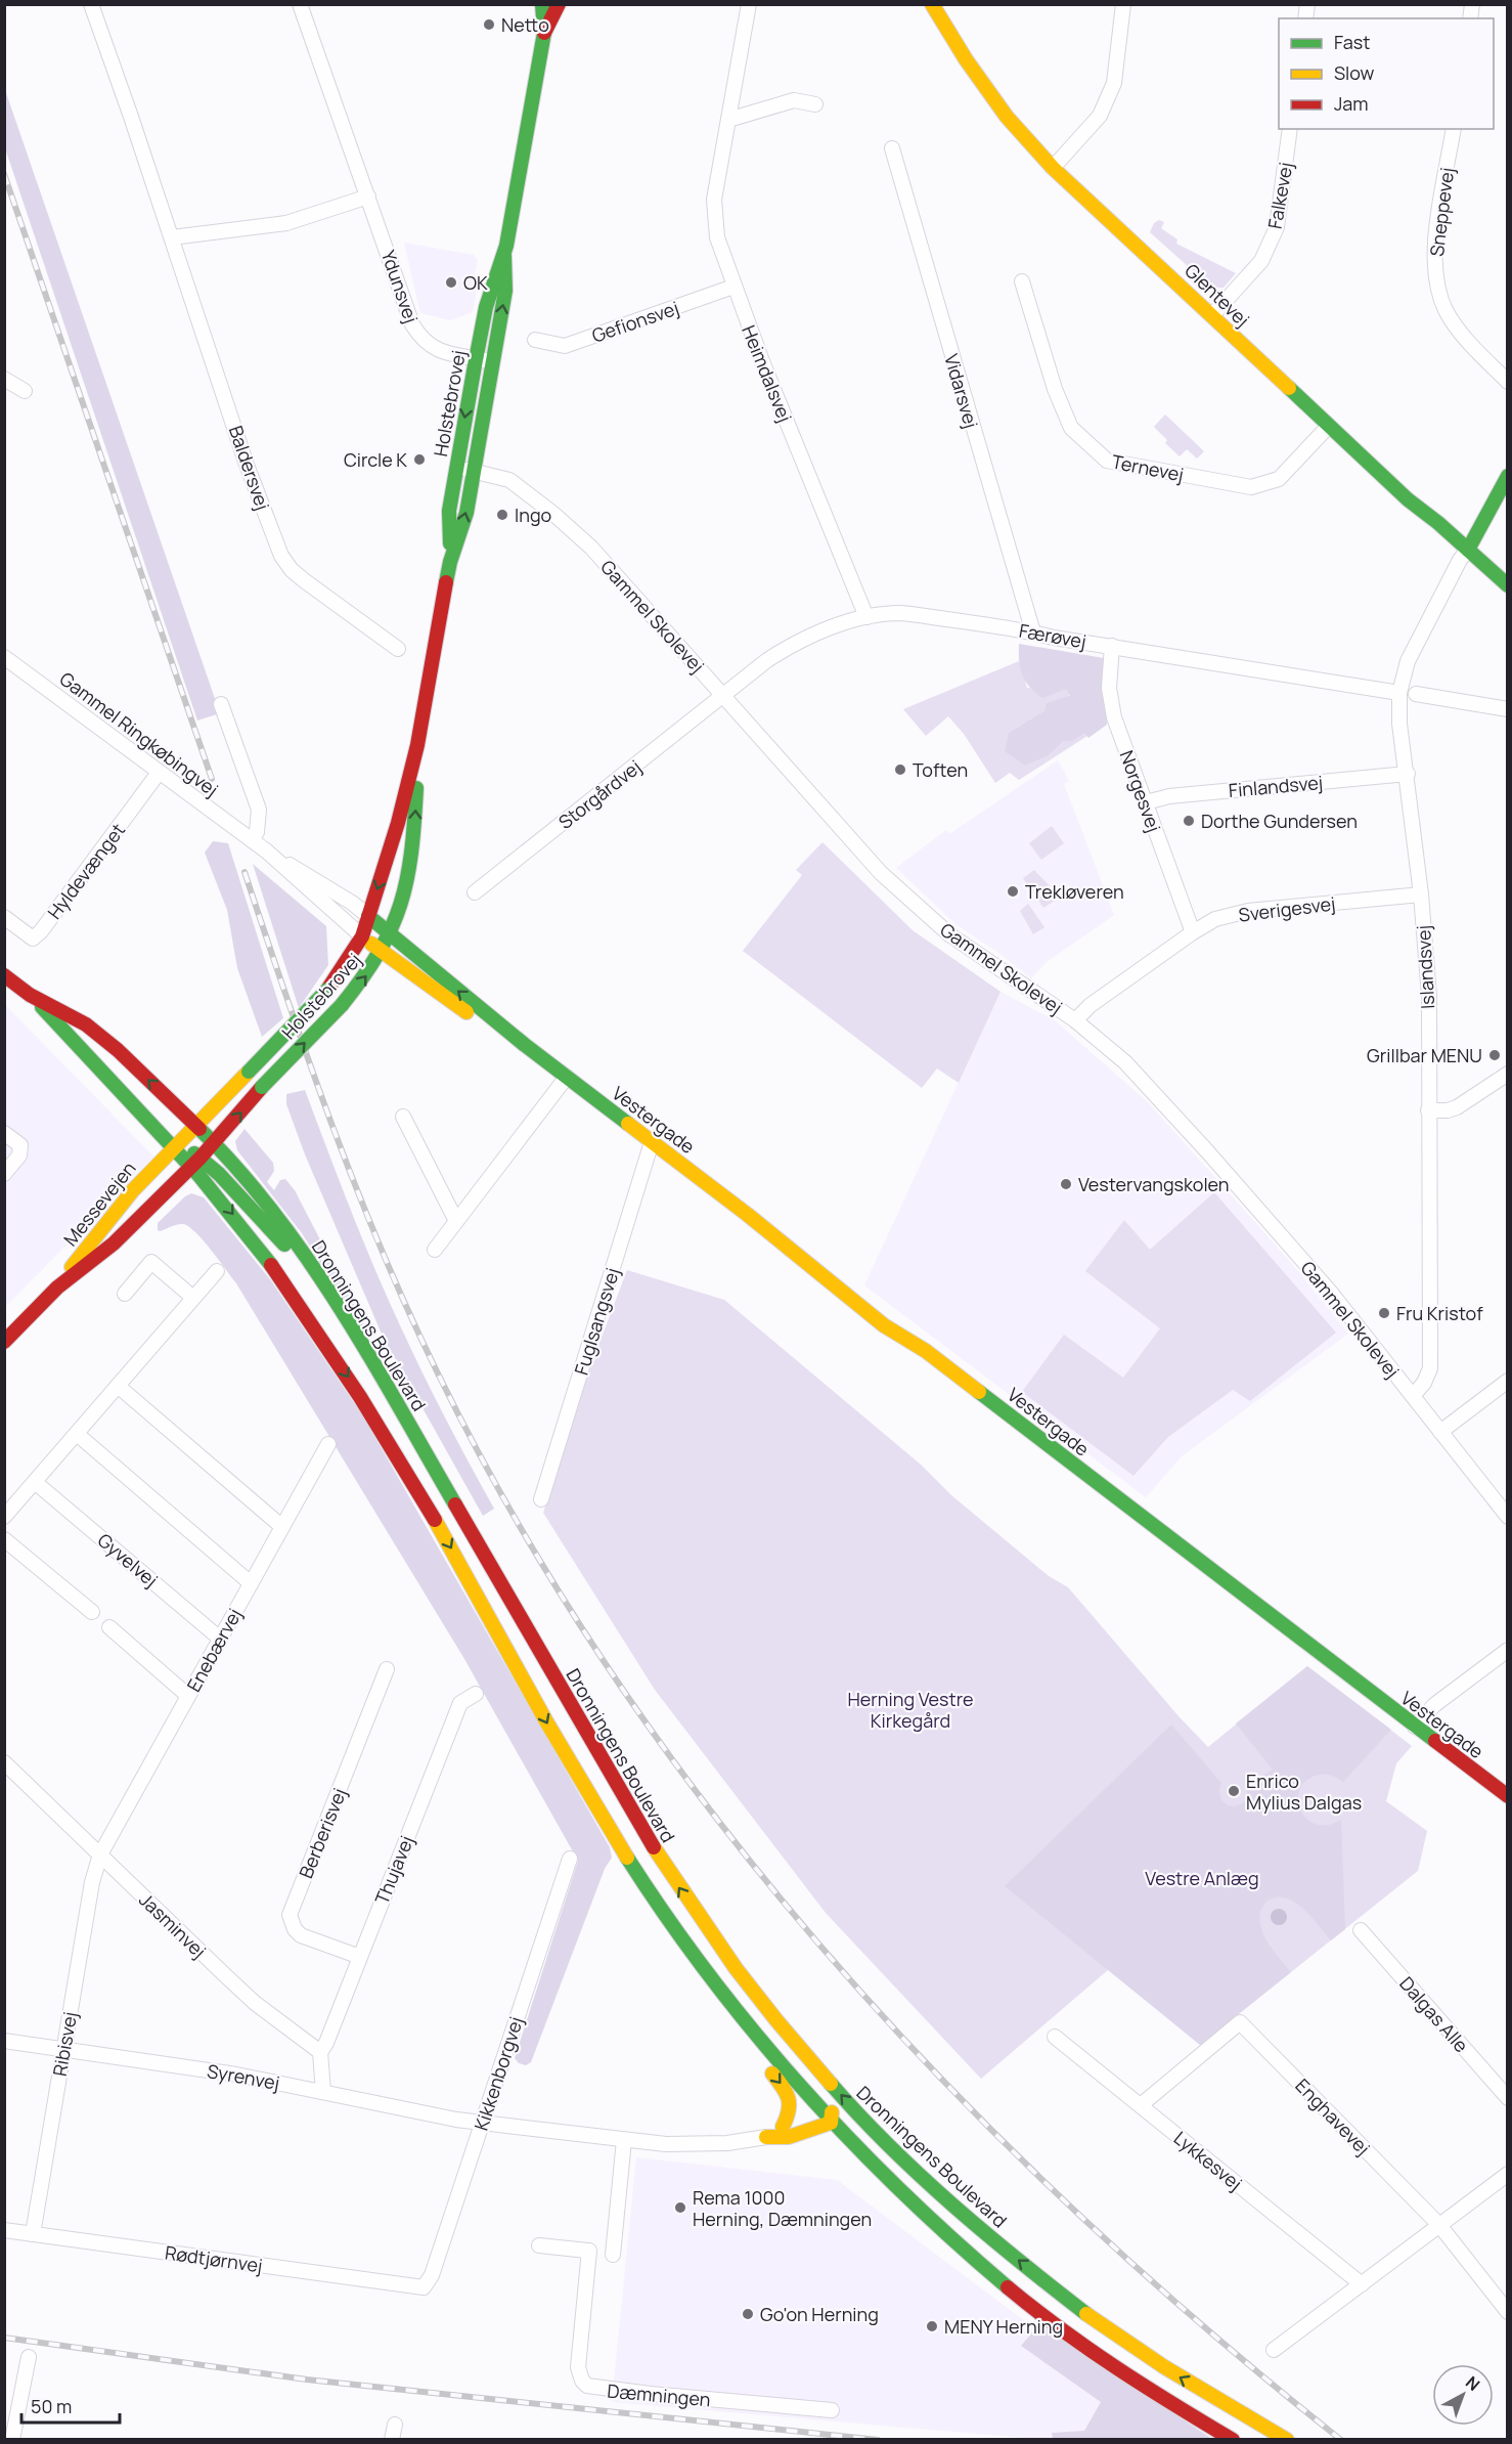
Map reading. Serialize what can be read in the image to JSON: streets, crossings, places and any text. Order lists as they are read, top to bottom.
{
  "streets": {
    "main road": [
      "Glentevej",
      "Holstebrovej",
      "Gammel Ringkøbingvej",
      "Vestergade",
      "Messevejen",
      "Dronningens Boulevard"
    ],
    "street": [
      "Falkevej",
      "Sneppevej",
      "Ydunsvej",
      "Gefionsvej",
      "Heimdalsvej",
      "Vidarsvej",
      "Baldersvej",
      "Ternevej",
      "Gammel Skolevej",
      "Færøvej",
      "Finlandsvej",
      "Norgesvej",
      "Storgårdvej",
      "Hyldevænget",
      "Sverigesvej",
      "Islandsvej",
      "Fuglsangsvej",
      "Gyvelvej",
      "Enebærvej",
      "Berberisvej",
      "Thujavej",
      "Jasminvej",
      "Dalgas Alle",
      "Ribisvej",
      "Kikkenborgvej",
      "Syrenvej",
      "Enghavevej",
      "Lykkesvej",
      "Rødtjørnvej",
      "Dæmningen"
    ]
  },
  "crossings": [
    ["Falkevej", "Glentevej"],
    ["Ydunsvej", "Holstebrovej"],
    ["Glentevej", "Ternevej"],
    ["Glentevej", "Islandsvej"],
    ["Gefionsvej", "Heimdalsvej"],
    ["Heimdalsvej", "Færøvej"],
    ["Vidarsvej", "Færøvej"],
    ["Holstebrovej", "Gammel Skolevej"],
    ["Holstebrovej", "Gammel Ringkøbingvej"],
    ["Holstebrovej", "Vestergade"],
    ["Holstebrovej", "Messevejen"],
    ["Holstebrovej", "Dronningens Boulevard"],
    ["Gammel Skolevej", "Færøvej"],
    ["Gammel Skolevej", "Storgårdvej"],
    ["Gammel Skolevej", "Sverigesvej"],
    ["Gammel Skolevej", "Islandsvej"],
    ["Færøvej", "Norgesvej"],
    ["Færøvej", "Storgårdvej"],
    ["Færøvej", "Islandsvej"],
    ["Gammel Ringkøbingvej", "Hyldevænget"],
    ["Gammel Ringkøbingvej", "Vestergade"],
    ["Finlandsvej", "Norgesvej"],
    ["Finlandsvej", "Islandsvej"],
    ["Norgesvej", "Sverigesvej"],
    ["Sverigesvej", "Islandsvej"],
    ["Vestergade", "Fuglsangsvej"],
    ["Messevejen", "Dronningens Boulevard"],
    ["Gyvelvej", "Enebærvej"],
    ["Enebærvej", "Jasminvej"],
    ["Enebærvej", "Ribisvej"],
    ["Berberisvej", "Thujavej"],
    ["Thujavej", "Jasminvej"],
    ["Jasminvej", "Ribisvej"],
    ["Ribisvej", "Syrenvej"],
    ["Ribisvej", "Rødtjørnvej"],
    ["Kikkenborgvej", "Syrenvej"],
    ["Kikkenborgvej", "Rødtjørnvej"],
    ["Enghavevej", "Lykkesvej"]
  ],
  "parks": ["Herning Vestre Kirkegård", "Vestre Anlæg"],
  "places": [
    "Netto",
    "OK",
    "Circle K",
    "Ingo",
    "Toften",
    "Dorthe Gundersen",
    "Trekløveren",
    "Grillbar MENU",
    "Vestervangskolen",
    "Fru Kristof",
    "Enrico Mylius Dalgas",
    "Rema 1000 Herning, Dæmningen",
    "Go'on Herning",
    "MENY Herning"
  ],
  "legend": ["Fast", "Slow", "Jam"],
  "scale_bar": "50 m",
  "north": "top right"
}
